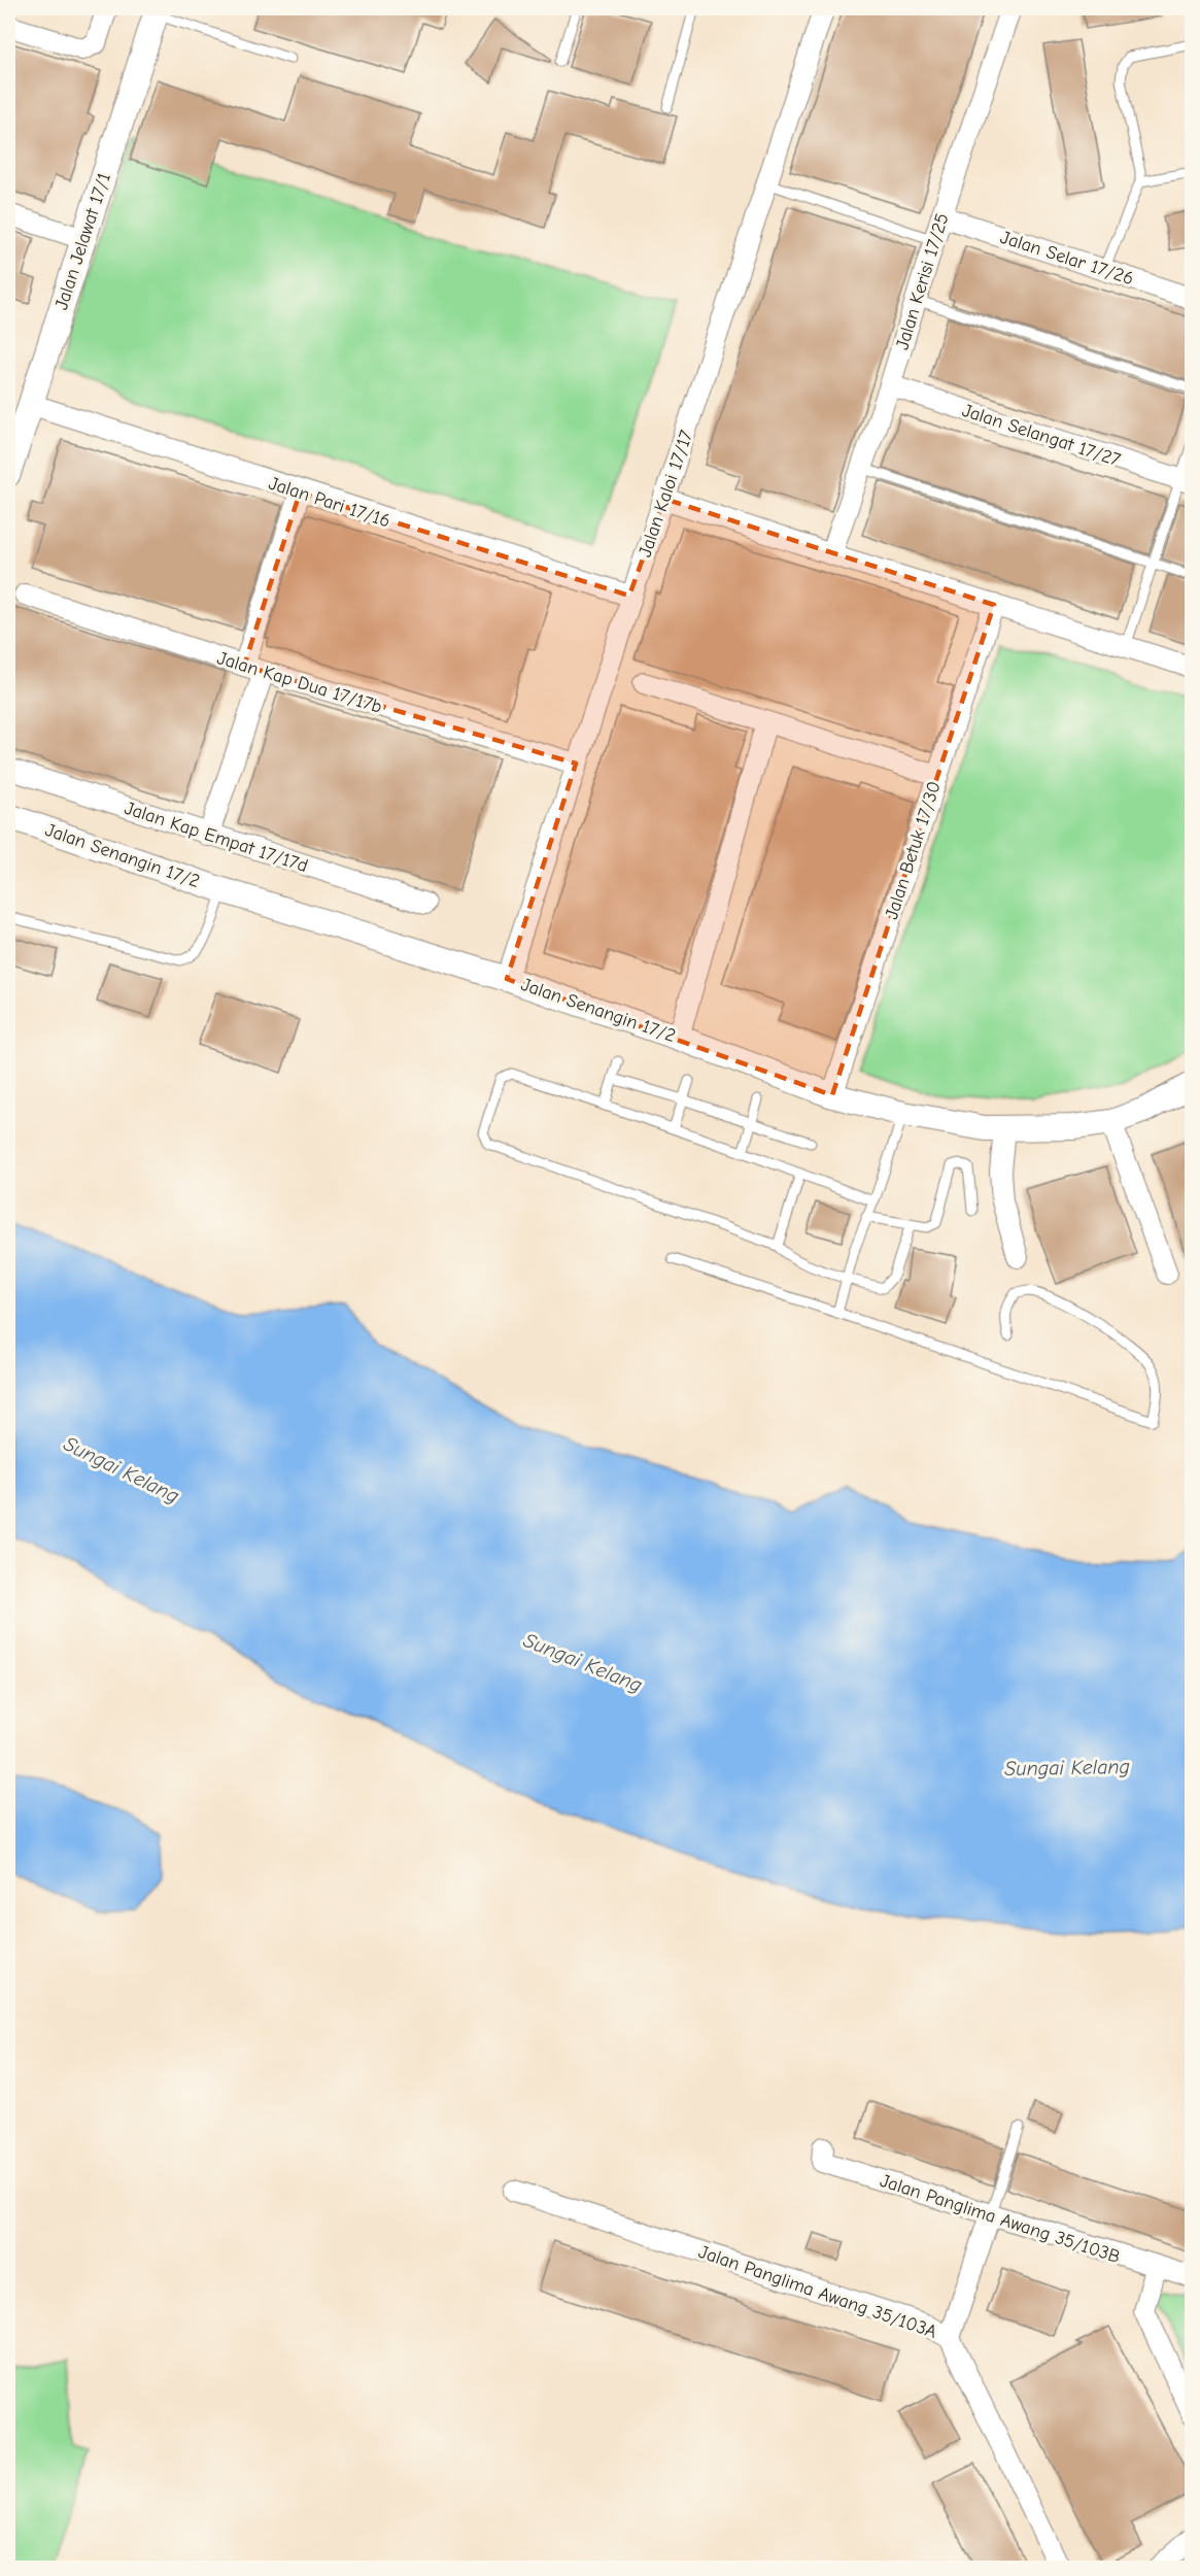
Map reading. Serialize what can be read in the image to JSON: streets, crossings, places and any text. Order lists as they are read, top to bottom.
{
  "streets": {
    "street": [
      "Jalan Jelawat 17/1",
      "Jalan Selar 17/26",
      "Jalan Kerisi 17/25",
      "Jalan Selangat 17/27",
      "Jalan Kaloi 17/17",
      "Jalan Pari 17/16",
      "Jalan Kap Dua 17/17b",
      "Jalan Kap Empat 17/17d",
      "Jalan Betuk 17/30",
      "Jalan Senangin 17/2",
      "Jalan Panglima Awang 35/103B",
      "Jalan Panglima Awang 35/103A"
    ]
  },
  "crossings": [
    ["Jalan Jelawat 17/1", "Jalan Pari 17/16"],
    ["Jalan Selar 17/26", "Jalan Kerisi 17/25"],
    ["Jalan Kerisi 17/25", "Jalan Selangat 17/27"],
    ["Jalan Kaloi 17/17", "Jalan Pari 17/16"],
    ["Jalan Kaloi 17/17", "Jalan Kap Dua 17/17b"],
    ["Jalan Kaloi 17/17", "Jalan Senangin 17/2"],
    ["Jalan Betuk 17/30", "Jalan Senangin 17/2"]
  ],
  "water": ["Sungai Kelang"]
}
